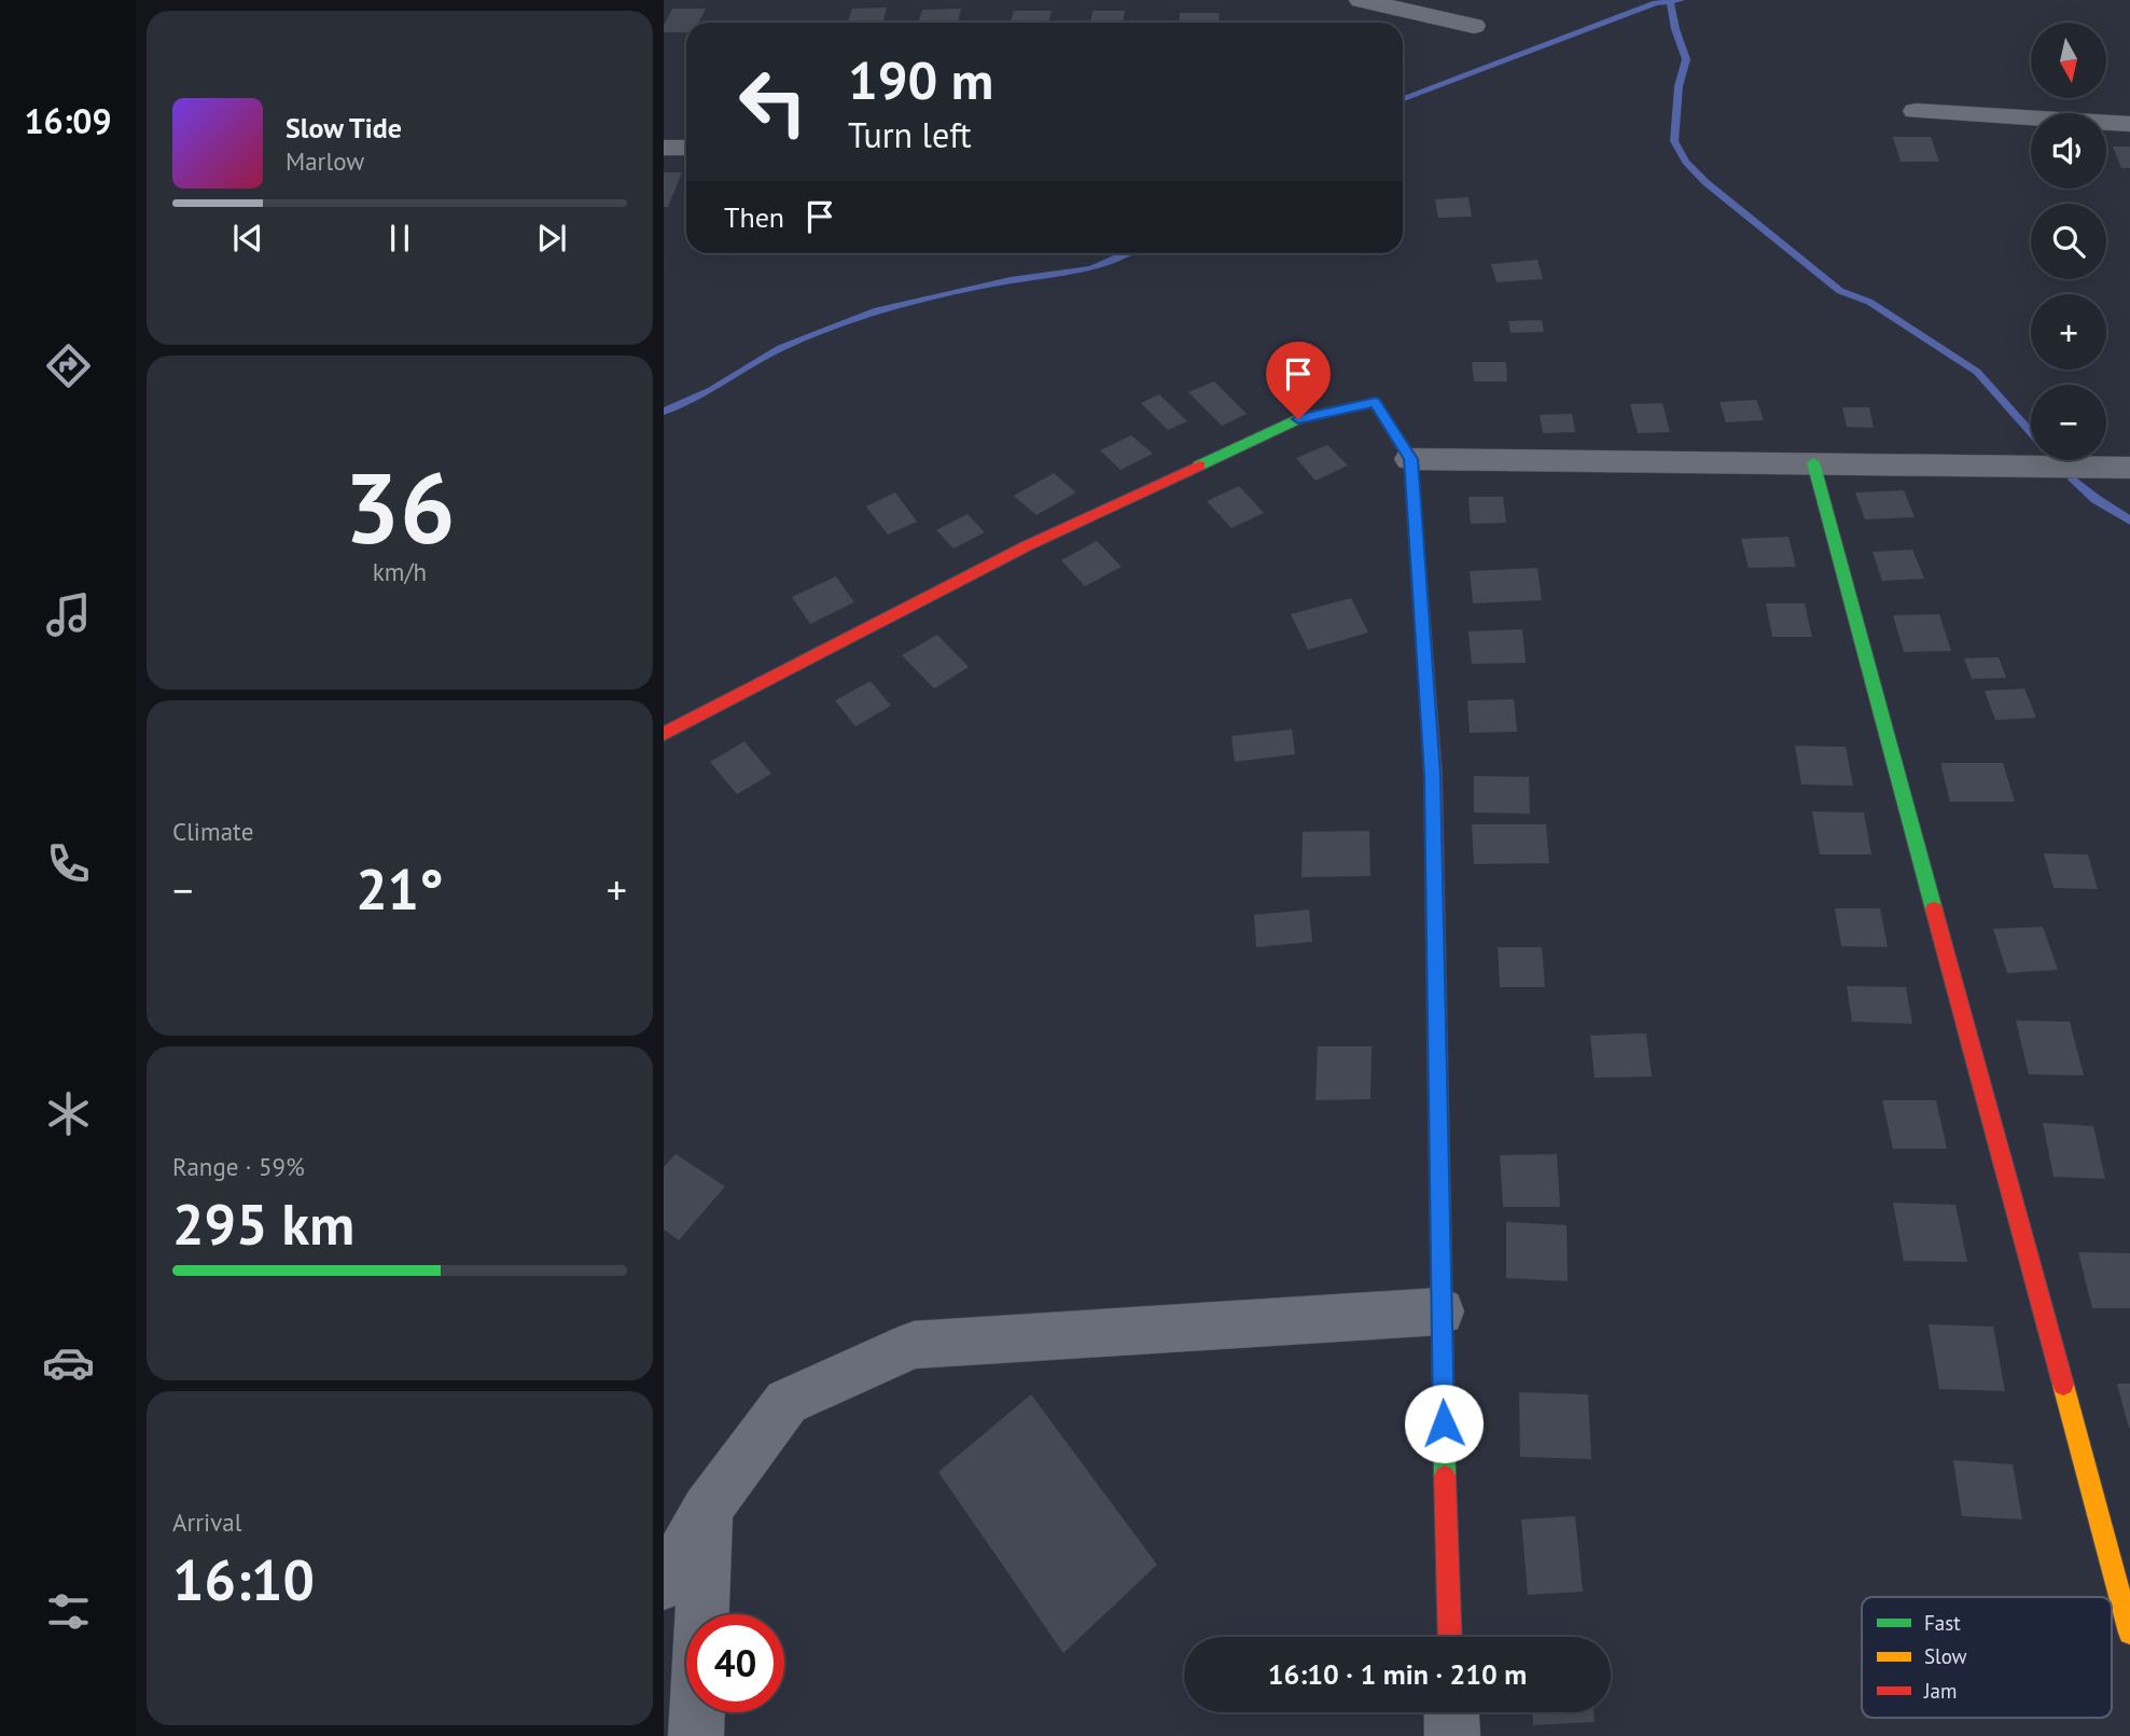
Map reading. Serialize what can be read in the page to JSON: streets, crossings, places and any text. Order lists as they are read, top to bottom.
{
  "legend": ["Fast", "Slow", "Jam"],
  "north": "bottom",
  "page": {
    "tabs": "16:09",
    "map_buttons": ["+", "−"],
    "turn": ["190 m", "Turn left"],
    "song": ["Slow Tide", "Marlow"],
    "then": "Then",
    "tile": [
      ["36", "km/h"],
      "Climate",
      ["Range · 59%", "295 km"],
      ["Arrival", "16:10"]
    ],
    "heat": ["−", "21°", "+"],
    "limit": "40",
    "trip": "16:10 · 1 min · 210 m"
  }
}
